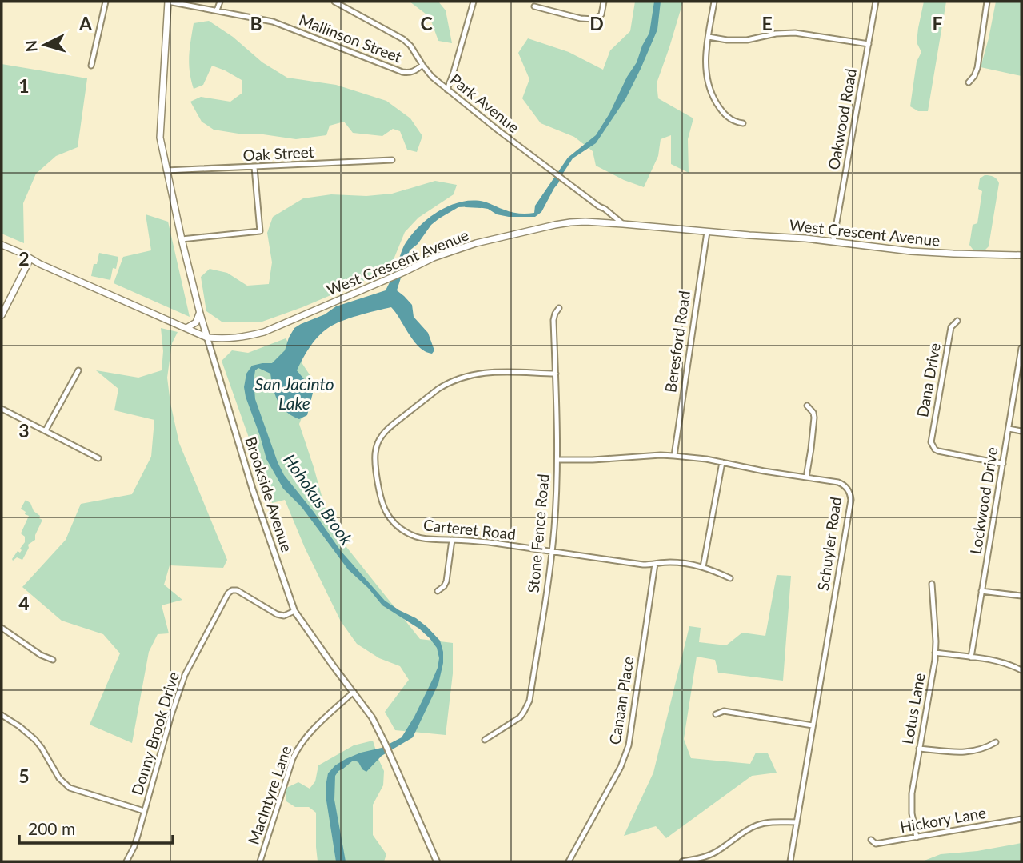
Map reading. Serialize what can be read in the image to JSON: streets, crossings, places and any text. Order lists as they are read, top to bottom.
{
  "streets": {
    "main road": ["West Crescent Avenue", "Brookside Avenue"],
    "street": [
      "Mallinson Street",
      "Park Avenue",
      "Oakwood Road",
      "Oak Street",
      "Beresford Road",
      "Dana Drive",
      "Lockwood Drive",
      "Carteret Road",
      "Stone Fence Road",
      "Schuyler Road",
      "Canaan Place",
      "Lotus Lane",
      "Donny Brook Drive",
      "MacIntyre Lane",
      "Hickory Lane"
    ]
  },
  "crossings": [
    ["Mallinson Street", "Park Avenue"],
    ["Mallinson Street", "Brookside Avenue"],
    ["Park Avenue", "West Crescent Avenue"],
    ["Oakwood Road", "West Crescent Avenue"],
    ["Oak Street", "Brookside Avenue"],
    ["West Crescent Avenue", "Beresford Road"],
    ["West Crescent Avenue", "Brookside Avenue"],
    ["Beresford Road", "Schuyler Road"],
    ["Dana Drive", "Lockwood Drive"],
    ["Brookside Avenue", "Donny Brook Drive"],
    ["Brookside Avenue", "MacIntyre Lane"],
    ["Carteret Road", "Stone Fence Road"],
    ["Carteret Road", "Canaan Place"],
    ["Stone Fence Road", "Schuyler Road"],
    ["Lotus Lane", "Hickory Lane"]
  ],
  "water": ["San Jacinto Lake", "Hohokus Brook"],
  "scale_bar": "200 m",
  "north": "left",
  "grid": {
    "columns": [
      "A",
      "B",
      "C",
      "D",
      "E",
      "F"
    ],
    "rows": [
      "1",
      "2",
      "3",
      "4",
      "5"
    ]
  }
}
